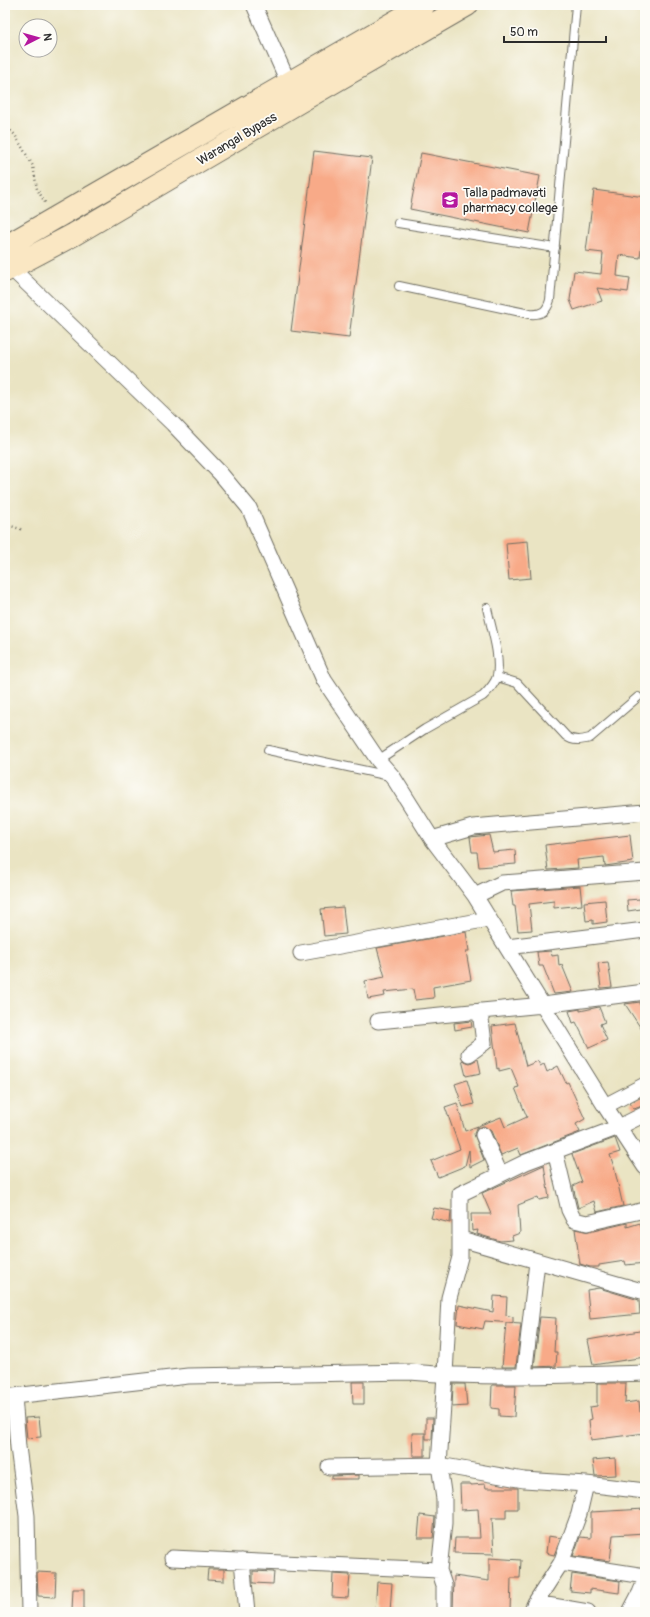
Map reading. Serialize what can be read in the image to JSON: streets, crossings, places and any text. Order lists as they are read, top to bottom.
{
  "streets": {
    "main road": ["Warangal Bypass"]
  },
  "places": {
    "school or university": ["Talla padmavati pharmacy college"]
  },
  "scale_bar": "50 m",
  "north": "right"
}
